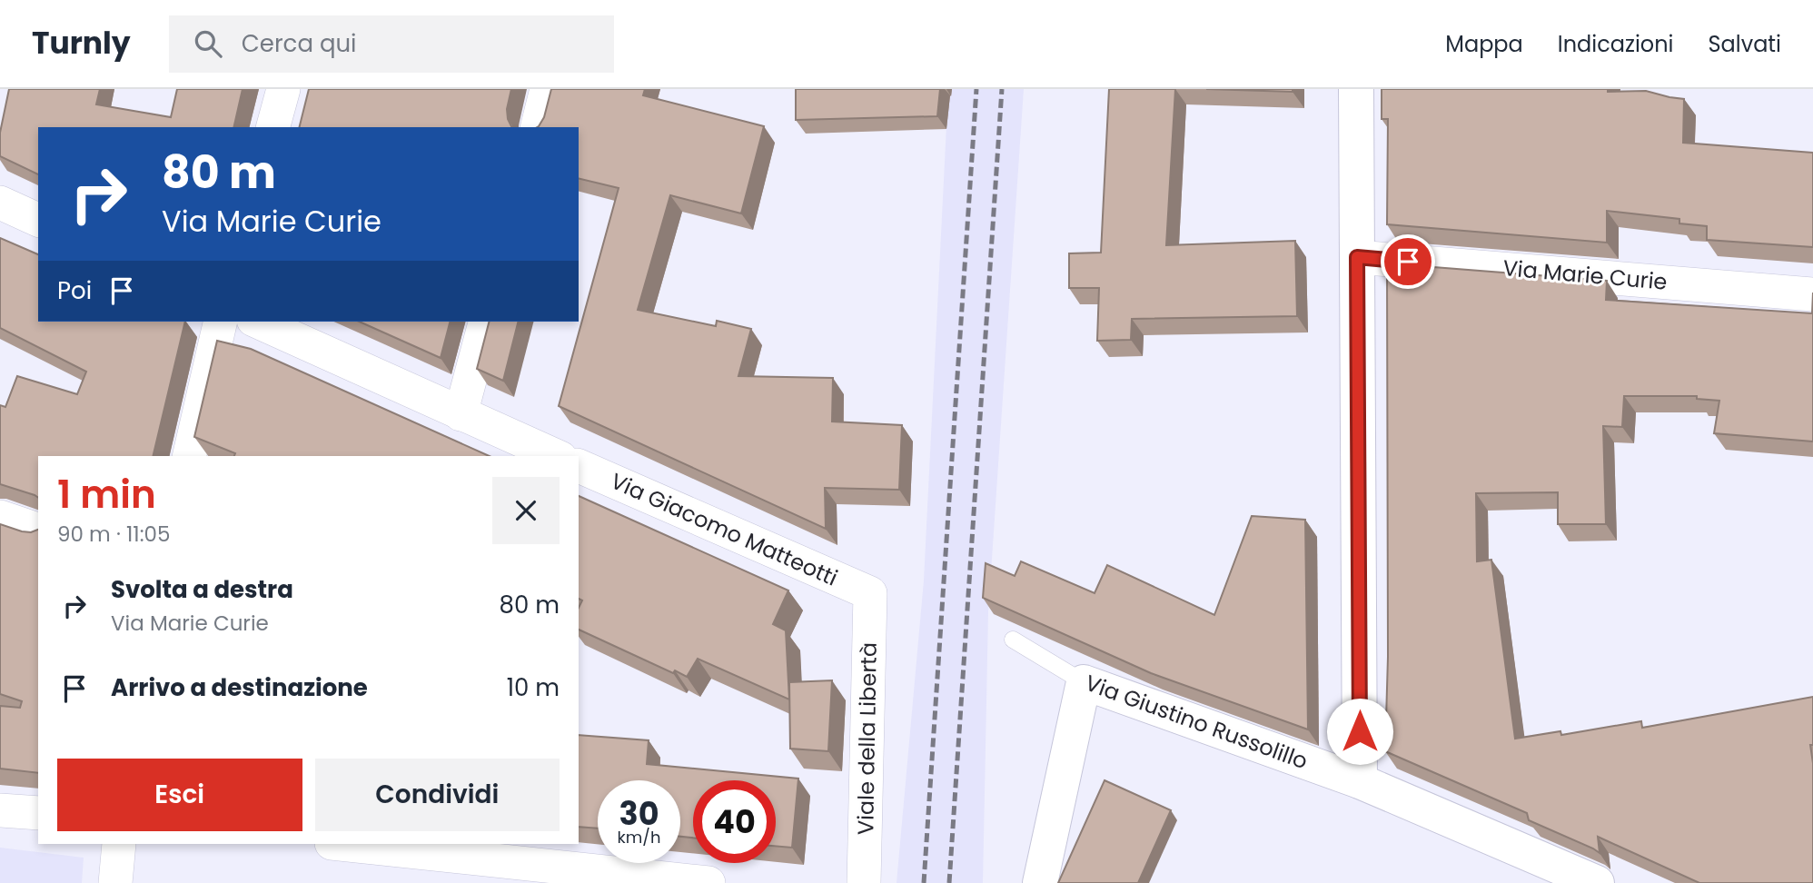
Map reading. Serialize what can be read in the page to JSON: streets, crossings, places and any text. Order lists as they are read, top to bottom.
{
  "streets": {
    "street": [
      "Via Marie Curie",
      "Via Giacomo Matteotti",
      "Via Giustino Russolillo",
      "Viale della Libertà"
    ]
  },
  "crossings": [
    ["Via Giacomo Matteotti", "Viale della Libertà"]
  ],
  "page": {
    "header": "Turnly",
    "search": "Cerca qui",
    "nav": ["Mappa", "Indicazioni", "Salvati"],
    "turn": ["80 m", "Via Marie Curie"],
    "then": "Poi",
    "heading": ["1 min", "90 m · 11:05"],
    "list": [
      {
        "name": "Svolta a destra",
        "note": "Via Marie Curie",
        "value": "80 m"
      },
      {
        "name": "Arrivo a destinazione",
        "value": "10 m"
      }
    ],
    "buttons": ["Esci", "Condividi"],
    "speed": "30 km/h",
    "limit": "40"
  }
}
